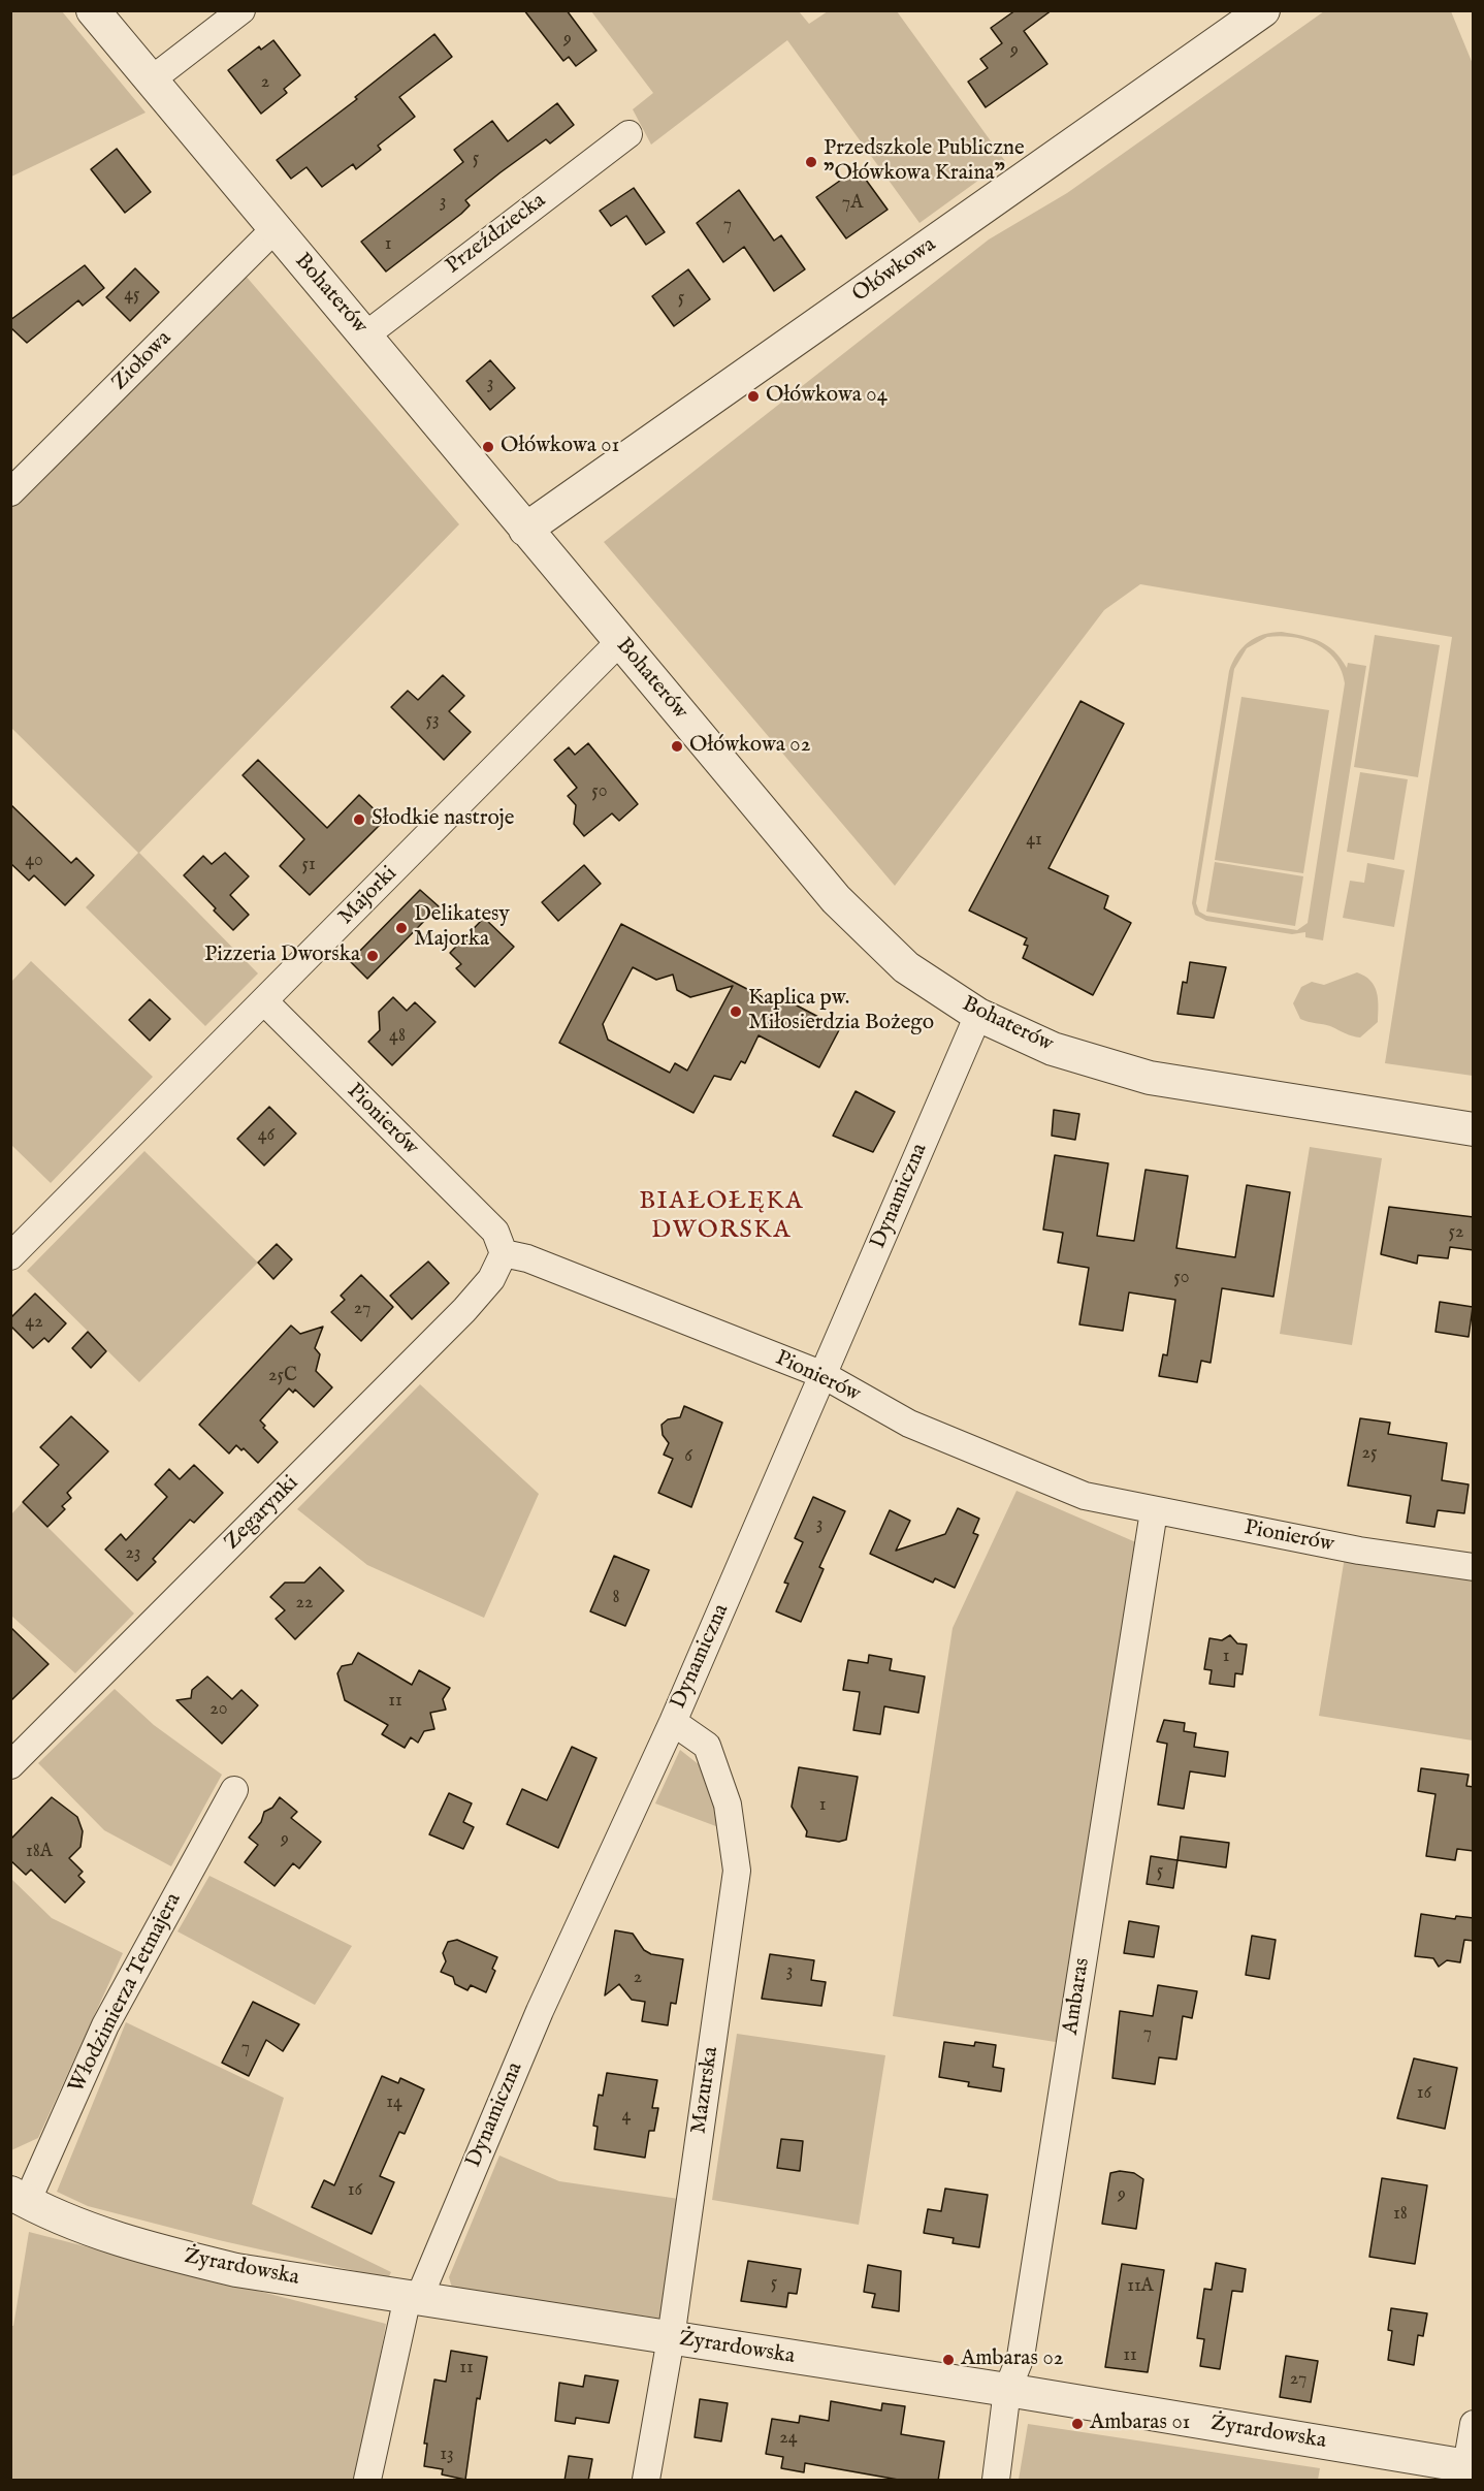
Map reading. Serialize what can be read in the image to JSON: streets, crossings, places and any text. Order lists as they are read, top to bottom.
{
  "streets": {
    "street": [
      "Przeździecka",
      "Ołówkowa",
      "Bohaterów",
      "Ziołowa",
      "Majorki",
      "Pionierów",
      "Dynamiczna",
      "Zegarynki",
      "Włodzimierza Tetmajera",
      "Ambaras",
      "Mazurska",
      "Żyrardowska"
    ]
  },
  "crossings": [
    ["Przeździecka", "Bohaterów"],
    ["Ołówkowa", "Bohaterów"],
    ["Bohaterów", "Ziołowa"],
    ["Bohaterów", "Majorki"],
    ["Bohaterów", "Dynamiczna"],
    ["Majorki", "Pionierów"],
    ["Pionierów", "Dynamiczna"],
    ["Pionierów", "Zegarynki"],
    ["Pionierów", "Ambaras"],
    ["Dynamiczna", "Mazurska"],
    ["Dynamiczna", "Żyrardowska"],
    ["Włodzimierza Tetmajera", "Żyrardowska"],
    ["Ambaras", "Żyrardowska"],
    ["Mazurska", "Żyrardowska"]
  ],
  "districts": ["BIAŁOŁĘKA DWORSKA"],
  "places": [
    "Przedszkole Publiczne \"Ołówkowa Kraina\"",
    "Ołówkowa 04",
    "Ołówkowa 01",
    "Ołówkowa 02",
    "Słodkie nastroje",
    "Delikatesy Majorka",
    "Pizzeria Dworska",
    "Kaplica pw. Miłosierdzia Bożego",
    "Ambaras 02",
    "Ambaras 01"
  ],
  "house_numbers": [
    "9",
    "9",
    "2",
    "5",
    "3",
    "7A",
    "7",
    "1",
    "45",
    "5",
    "3",
    "53",
    "50",
    "41",
    "40",
    "51",
    "48",
    "46",
    "52",
    "50",
    "27",
    "42",
    "25C",
    "25",
    "6",
    "3",
    "23",
    "8",
    "22",
    "1",
    "11",
    "20",
    "1",
    "9",
    "18A",
    "5",
    "3",
    "2",
    "7",
    "7",
    "16",
    "14",
    "4",
    "16",
    "9",
    "18",
    "5",
    "11A",
    "11",
    "11",
    "27",
    "24",
    "13"
  ]
}
